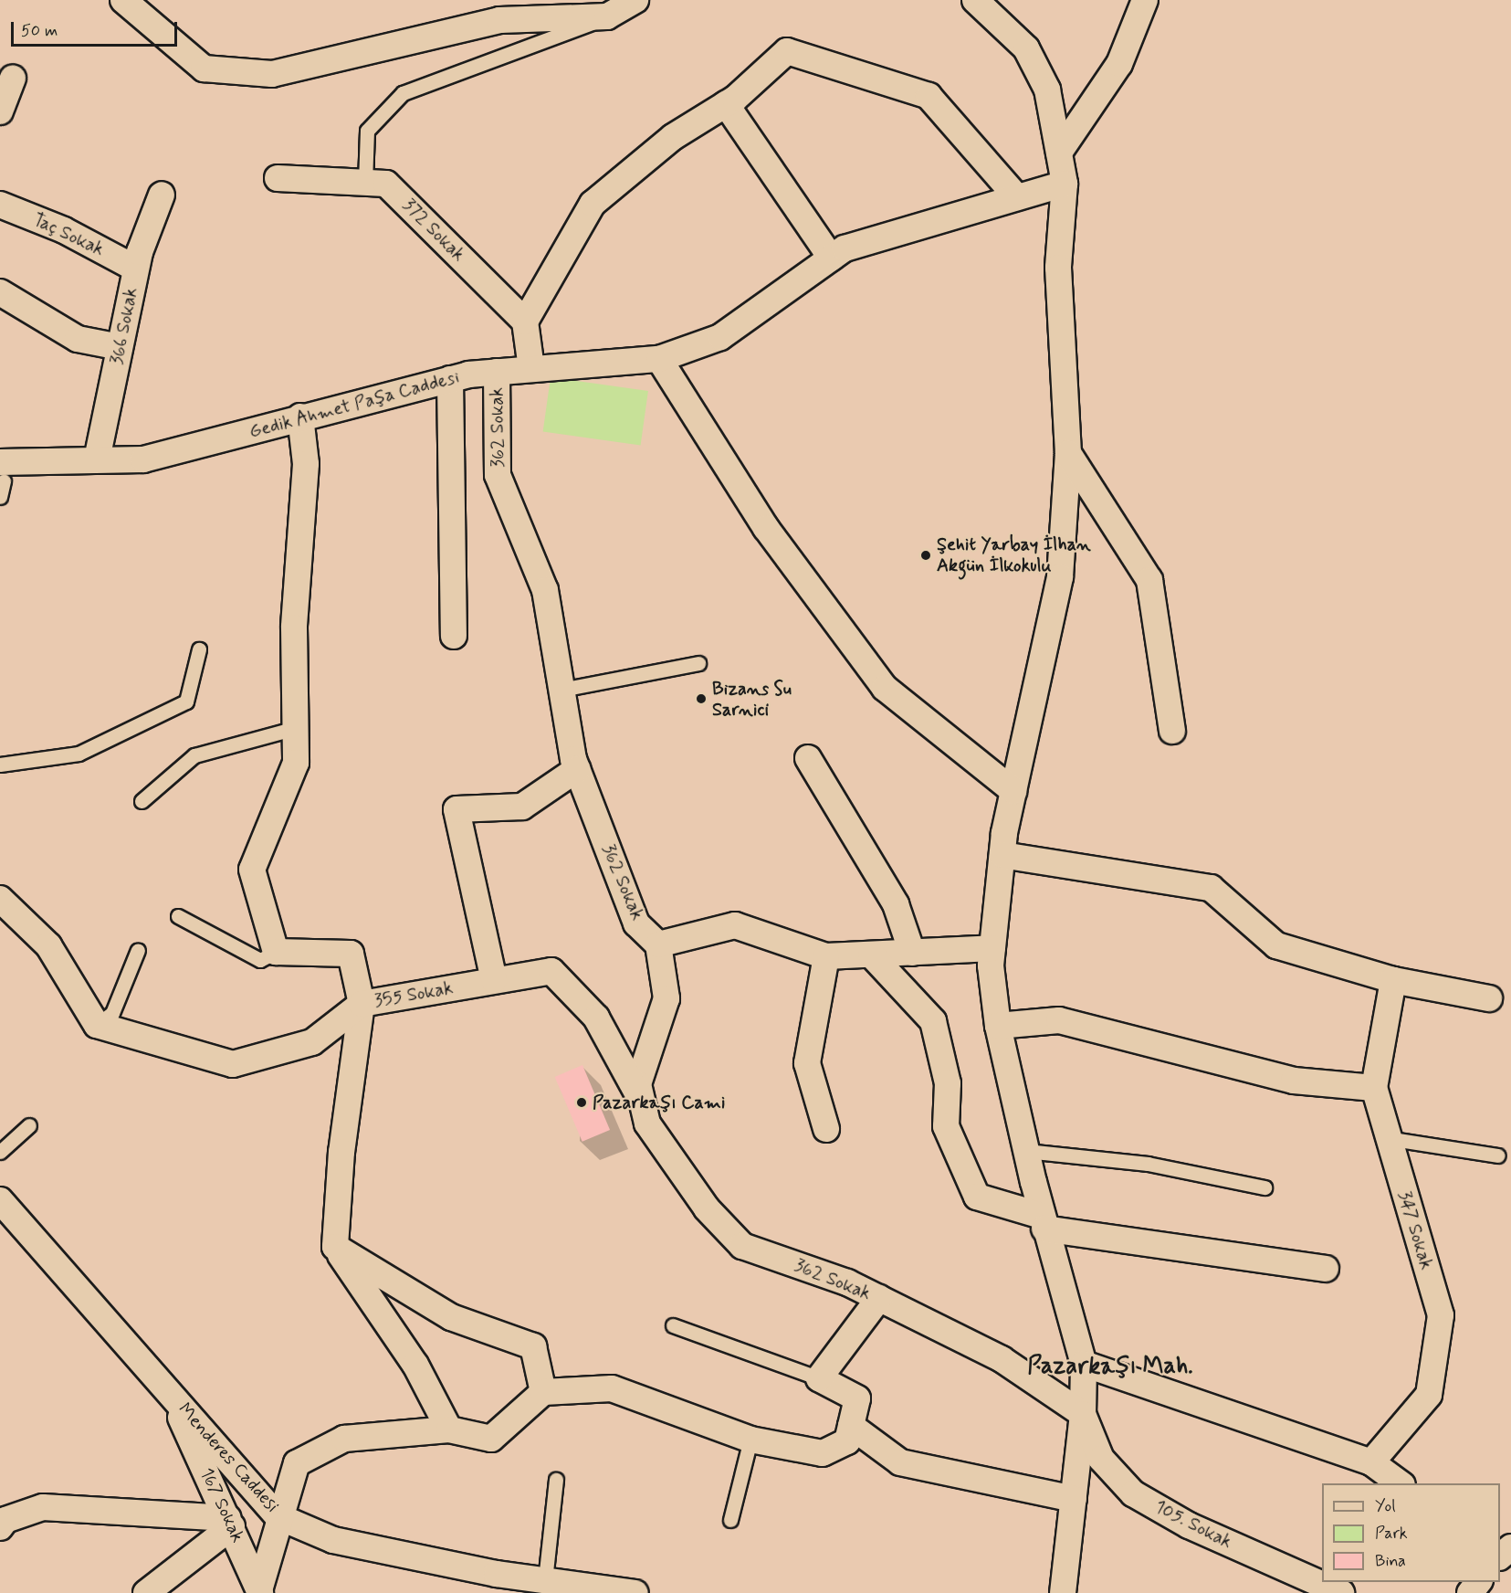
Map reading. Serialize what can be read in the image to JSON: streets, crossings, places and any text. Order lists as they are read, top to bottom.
{
  "streets": {
    "street": [
      "372 Sokak",
      "Taç Sokak",
      "366 Sokak",
      "Gedik Ahmet Paşa Caddesi",
      "362 Sokak",
      "355 Sokak",
      "347 Sokak",
      "Menderes Caddesi",
      "167 Sokak",
      "105. Sokak"
    ]
  },
  "crossings": [
    ["Taç Sokak", "366 Sokak"],
    ["366 Sokak", "Gedik Ahmet Paşa Caddesi"],
    ["Gedik Ahmet Paşa Caddesi", "362 Sokak"],
    ["362 Sokak", "355 Sokak"],
    ["362 Sokak", "105. Sokak"],
    ["Menderes Caddesi", "167 Sokak"]
  ],
  "districts": ["Pazarkaşı Mah."],
  "places": ["Şehit Yarbay İlhan Akgün İlkokulu", "Bizans Su Sarnici", "Pazarkaşı Cami"],
  "legend": ["Yol", "Park", "Bina"],
  "scale_bar": "50 m"
}
